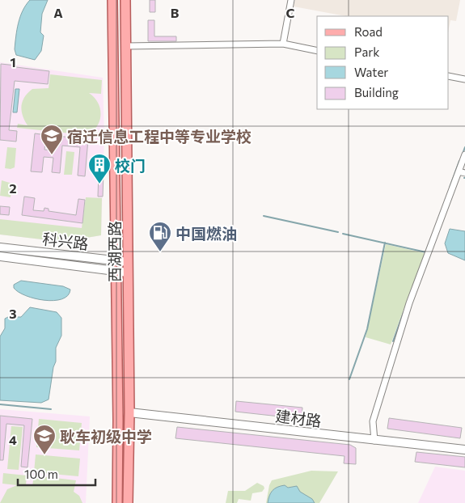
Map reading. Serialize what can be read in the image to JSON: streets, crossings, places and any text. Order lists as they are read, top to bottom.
{
  "streets": {
    "main road": ["西湖西路"],
    "street": ["科兴路", "建材路"]
  },
  "crossings": [
    ["科兴路", "西湖西路"],
    ["西湖西路", "建材路"]
  ],
  "places": {
    "school or university": ["宿迁信息工程中等专业学校", "耿车初级中学"],
    "building": ["校门"],
    "fuel station": ["中国燃油"]
  },
  "legend": [
    "Road",
    "Park",
    "Water",
    "Building"
  ],
  "scale_bar": "100 m",
  "grid": {
    "columns": ["A", "B", "C"],
    "rows": [
      "1",
      "2",
      "3",
      "4"
    ]
  }
}
